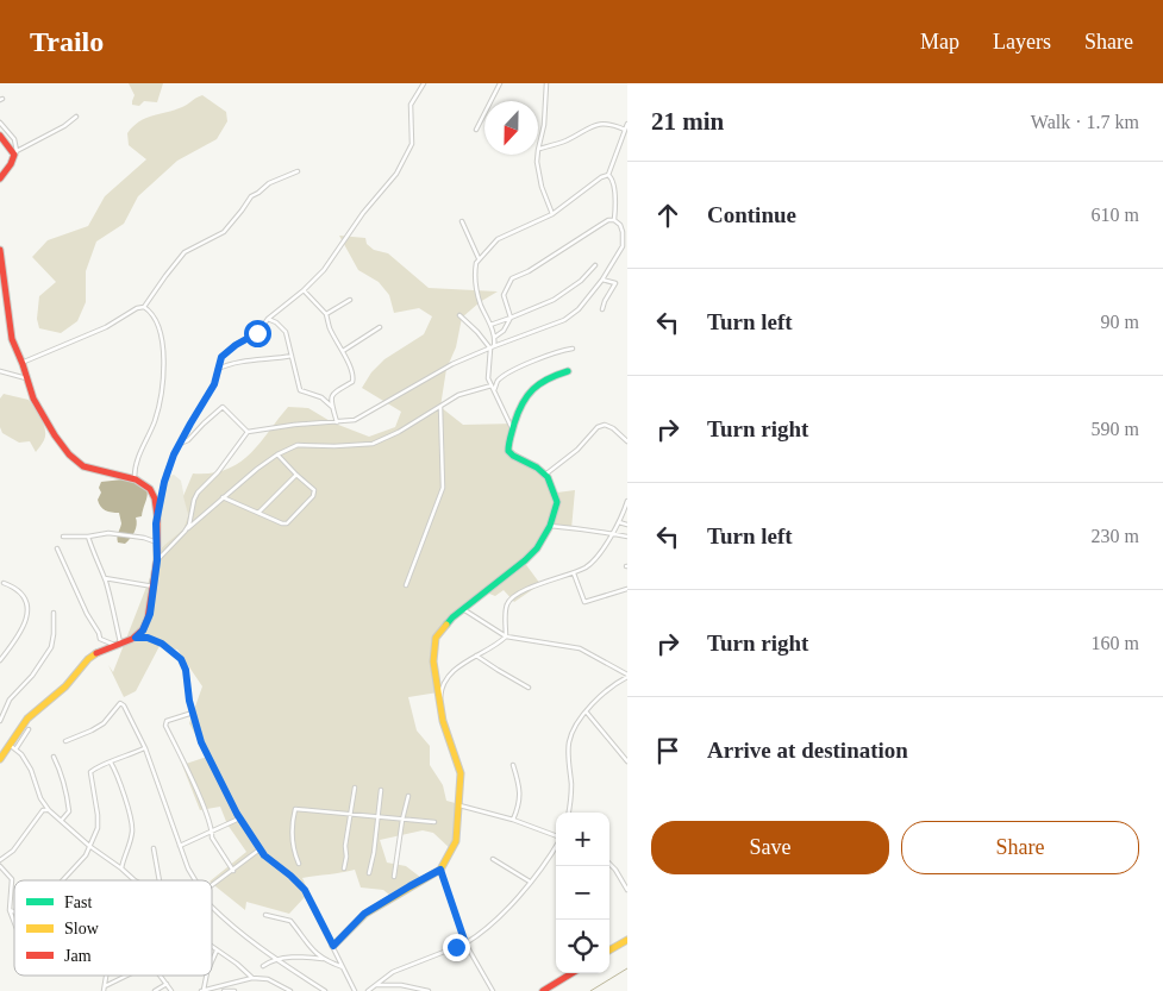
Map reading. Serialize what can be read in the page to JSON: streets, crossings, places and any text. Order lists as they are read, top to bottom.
{
  "legend": ["Fast", "Slow", "Jam"],
  "north": "bottom",
  "page": {
    "header": "Trailo",
    "nav": ["Map", "Layers", "Share"],
    "heading": ["21 min", "Walk · 1.7 km"],
    "list": [
      ["Continue", "610 m"],
      ["Turn left", "90 m"],
      ["Turn right", "590 m"],
      ["Turn left", "230 m"],
      ["Turn right", "160 m"],
      "Arrive at destination"
    ],
    "buttons": ["Save", "Share"],
    "map_buttons": ["+", "−"]
  }
}
